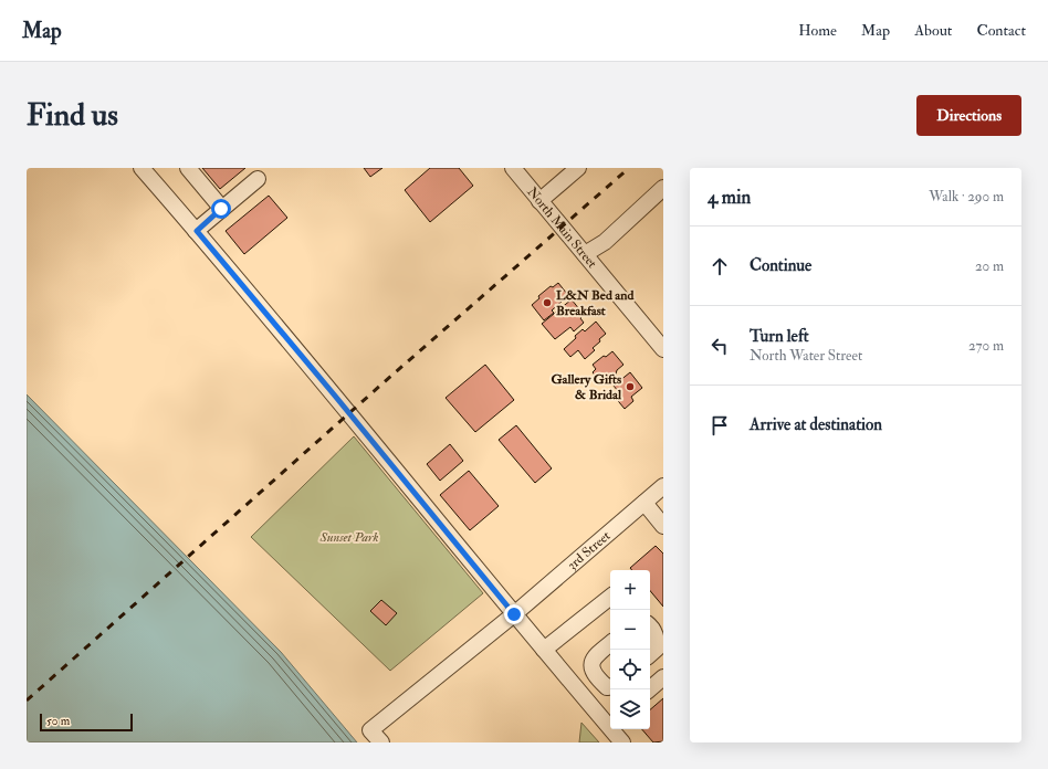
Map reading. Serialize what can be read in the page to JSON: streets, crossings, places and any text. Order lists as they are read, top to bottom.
{
  "streets": {
    "street": ["North Main Street", "3rd Street"]
  },
  "parks": ["Sunset Park"],
  "places": ["L&N Bed and Breakfast", "Gallery Gifts & Bridal"],
  "scale_bar": "50 m",
  "page": {
    "header": "Map",
    "nav": [
      "Home",
      "Map",
      "About",
      "Contact"
    ],
    "buttons": "Directions",
    "title": "Find us",
    "heading": ["4 min", "Walk · 290 m"],
    "list": [
      ["Continue", "20 m"],
      ["Turn left", "North Water Street", "270 m"],
      "Arrive at destination"
    ],
    "map_buttons": ["+", "−"],
    "scale": "50 m"
  }
}
